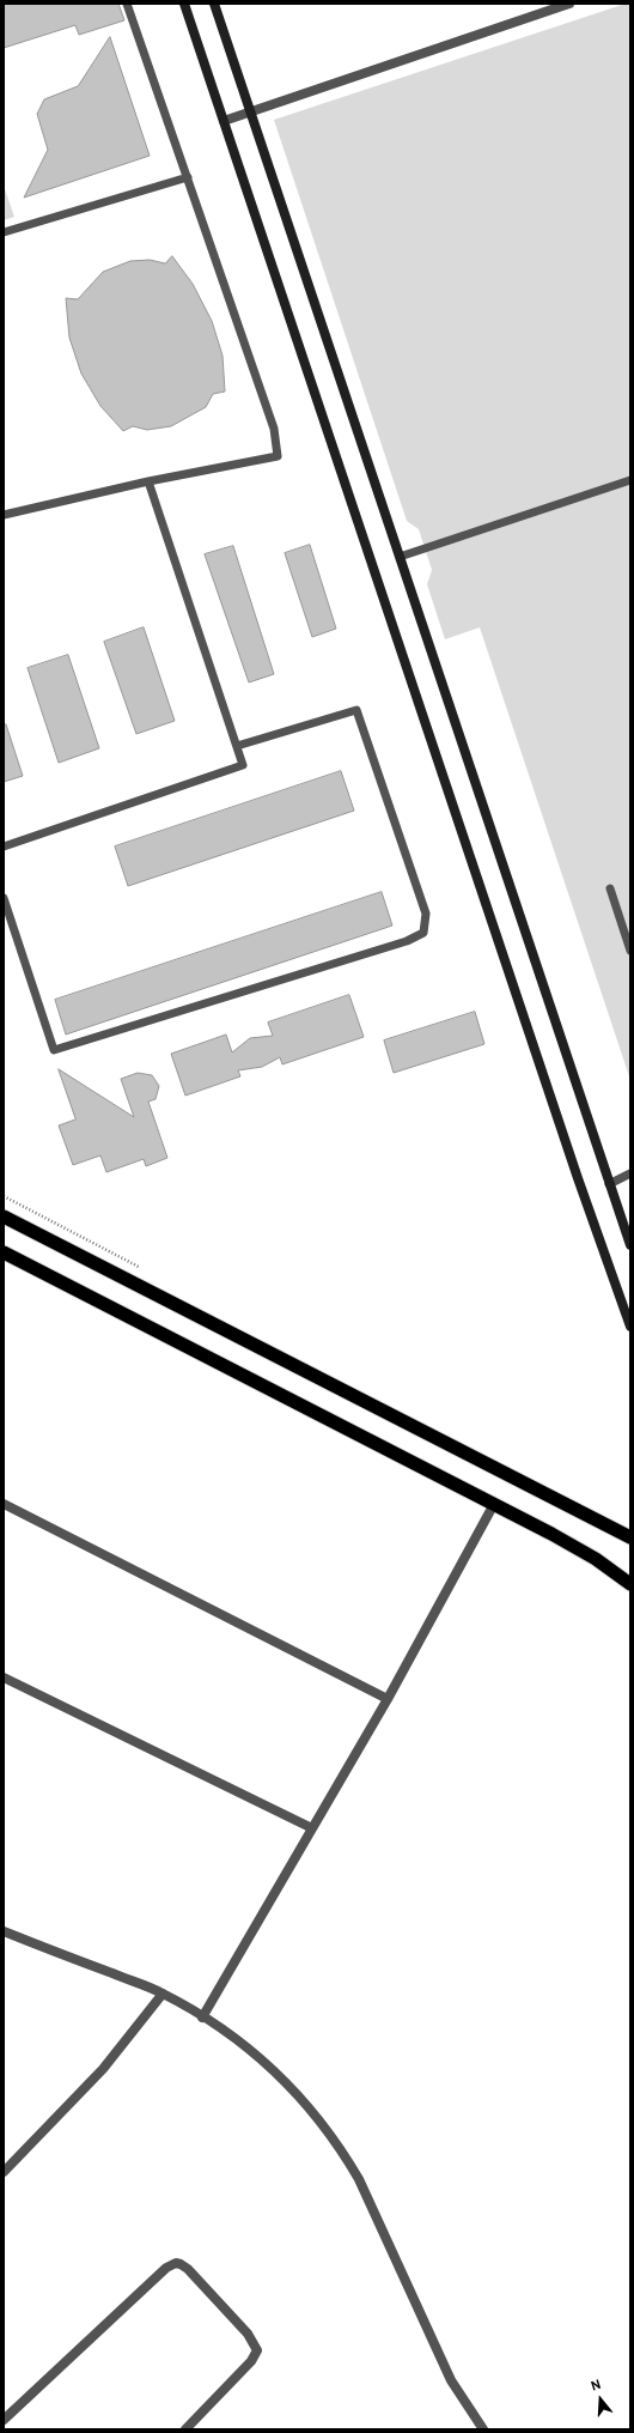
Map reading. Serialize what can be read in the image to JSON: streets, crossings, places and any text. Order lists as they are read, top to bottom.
{
  "north": "top"
}
